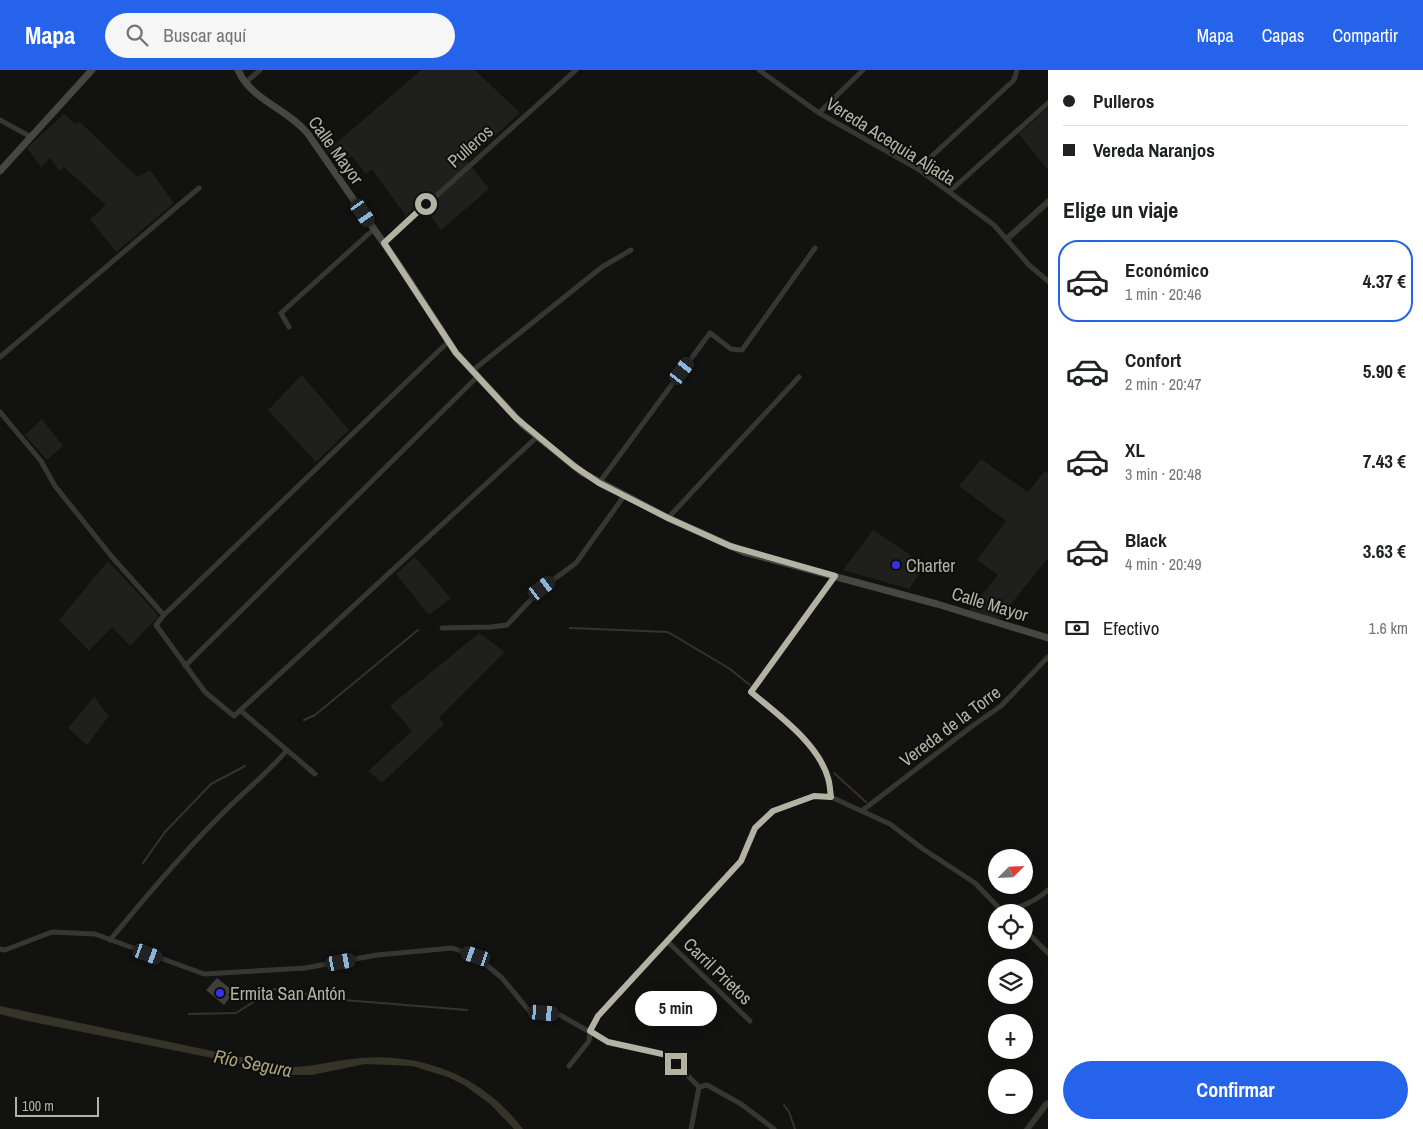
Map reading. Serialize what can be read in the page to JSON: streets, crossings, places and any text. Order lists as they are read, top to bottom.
{
  "streets": {
    "main road": ["Calle Mayor"],
    "street": [
      "Vereda Acequia Aljada",
      "Pulleros",
      "Vereda de la Torre",
      "Carril Prietos"
    ]
  },
  "crossings": [
    ["Pulleros", "Calle Mayor"]
  ],
  "water": ["Río Segura"],
  "places": ["Charter", "Ermita San Antón"],
  "scale_bar": "100 m",
  "north": "top right",
  "page": {
    "header": "Mapa",
    "search": "Buscar aquí",
    "nav": ["Mapa", "Capas", "Compartir"],
    "banner": ["Pulleros", "Vereda Naranjos"],
    "heading": "Elige un viaje",
    "list": [
      {
        "name": "Económico",
        "note": "1 min · 20:46",
        "value": "4.37 €"
      },
      {
        "name": "Confort",
        "note": "2 min · 20:47",
        "value": "5.90 €"
      },
      {
        "name": "XL",
        "note": "3 min · 20:48",
        "value": "7.43 €"
      },
      {
        "name": "Black",
        "note": "4 min · 20:49",
        "value": "3.63 €"
      }
    ],
    "pay": ["Efectivo", "1.6 km"],
    "map_buttons": ["+", "−"],
    "bubble": "5 min",
    "buttons": "Confirmar",
    "scale": "100 m"
  }
}
